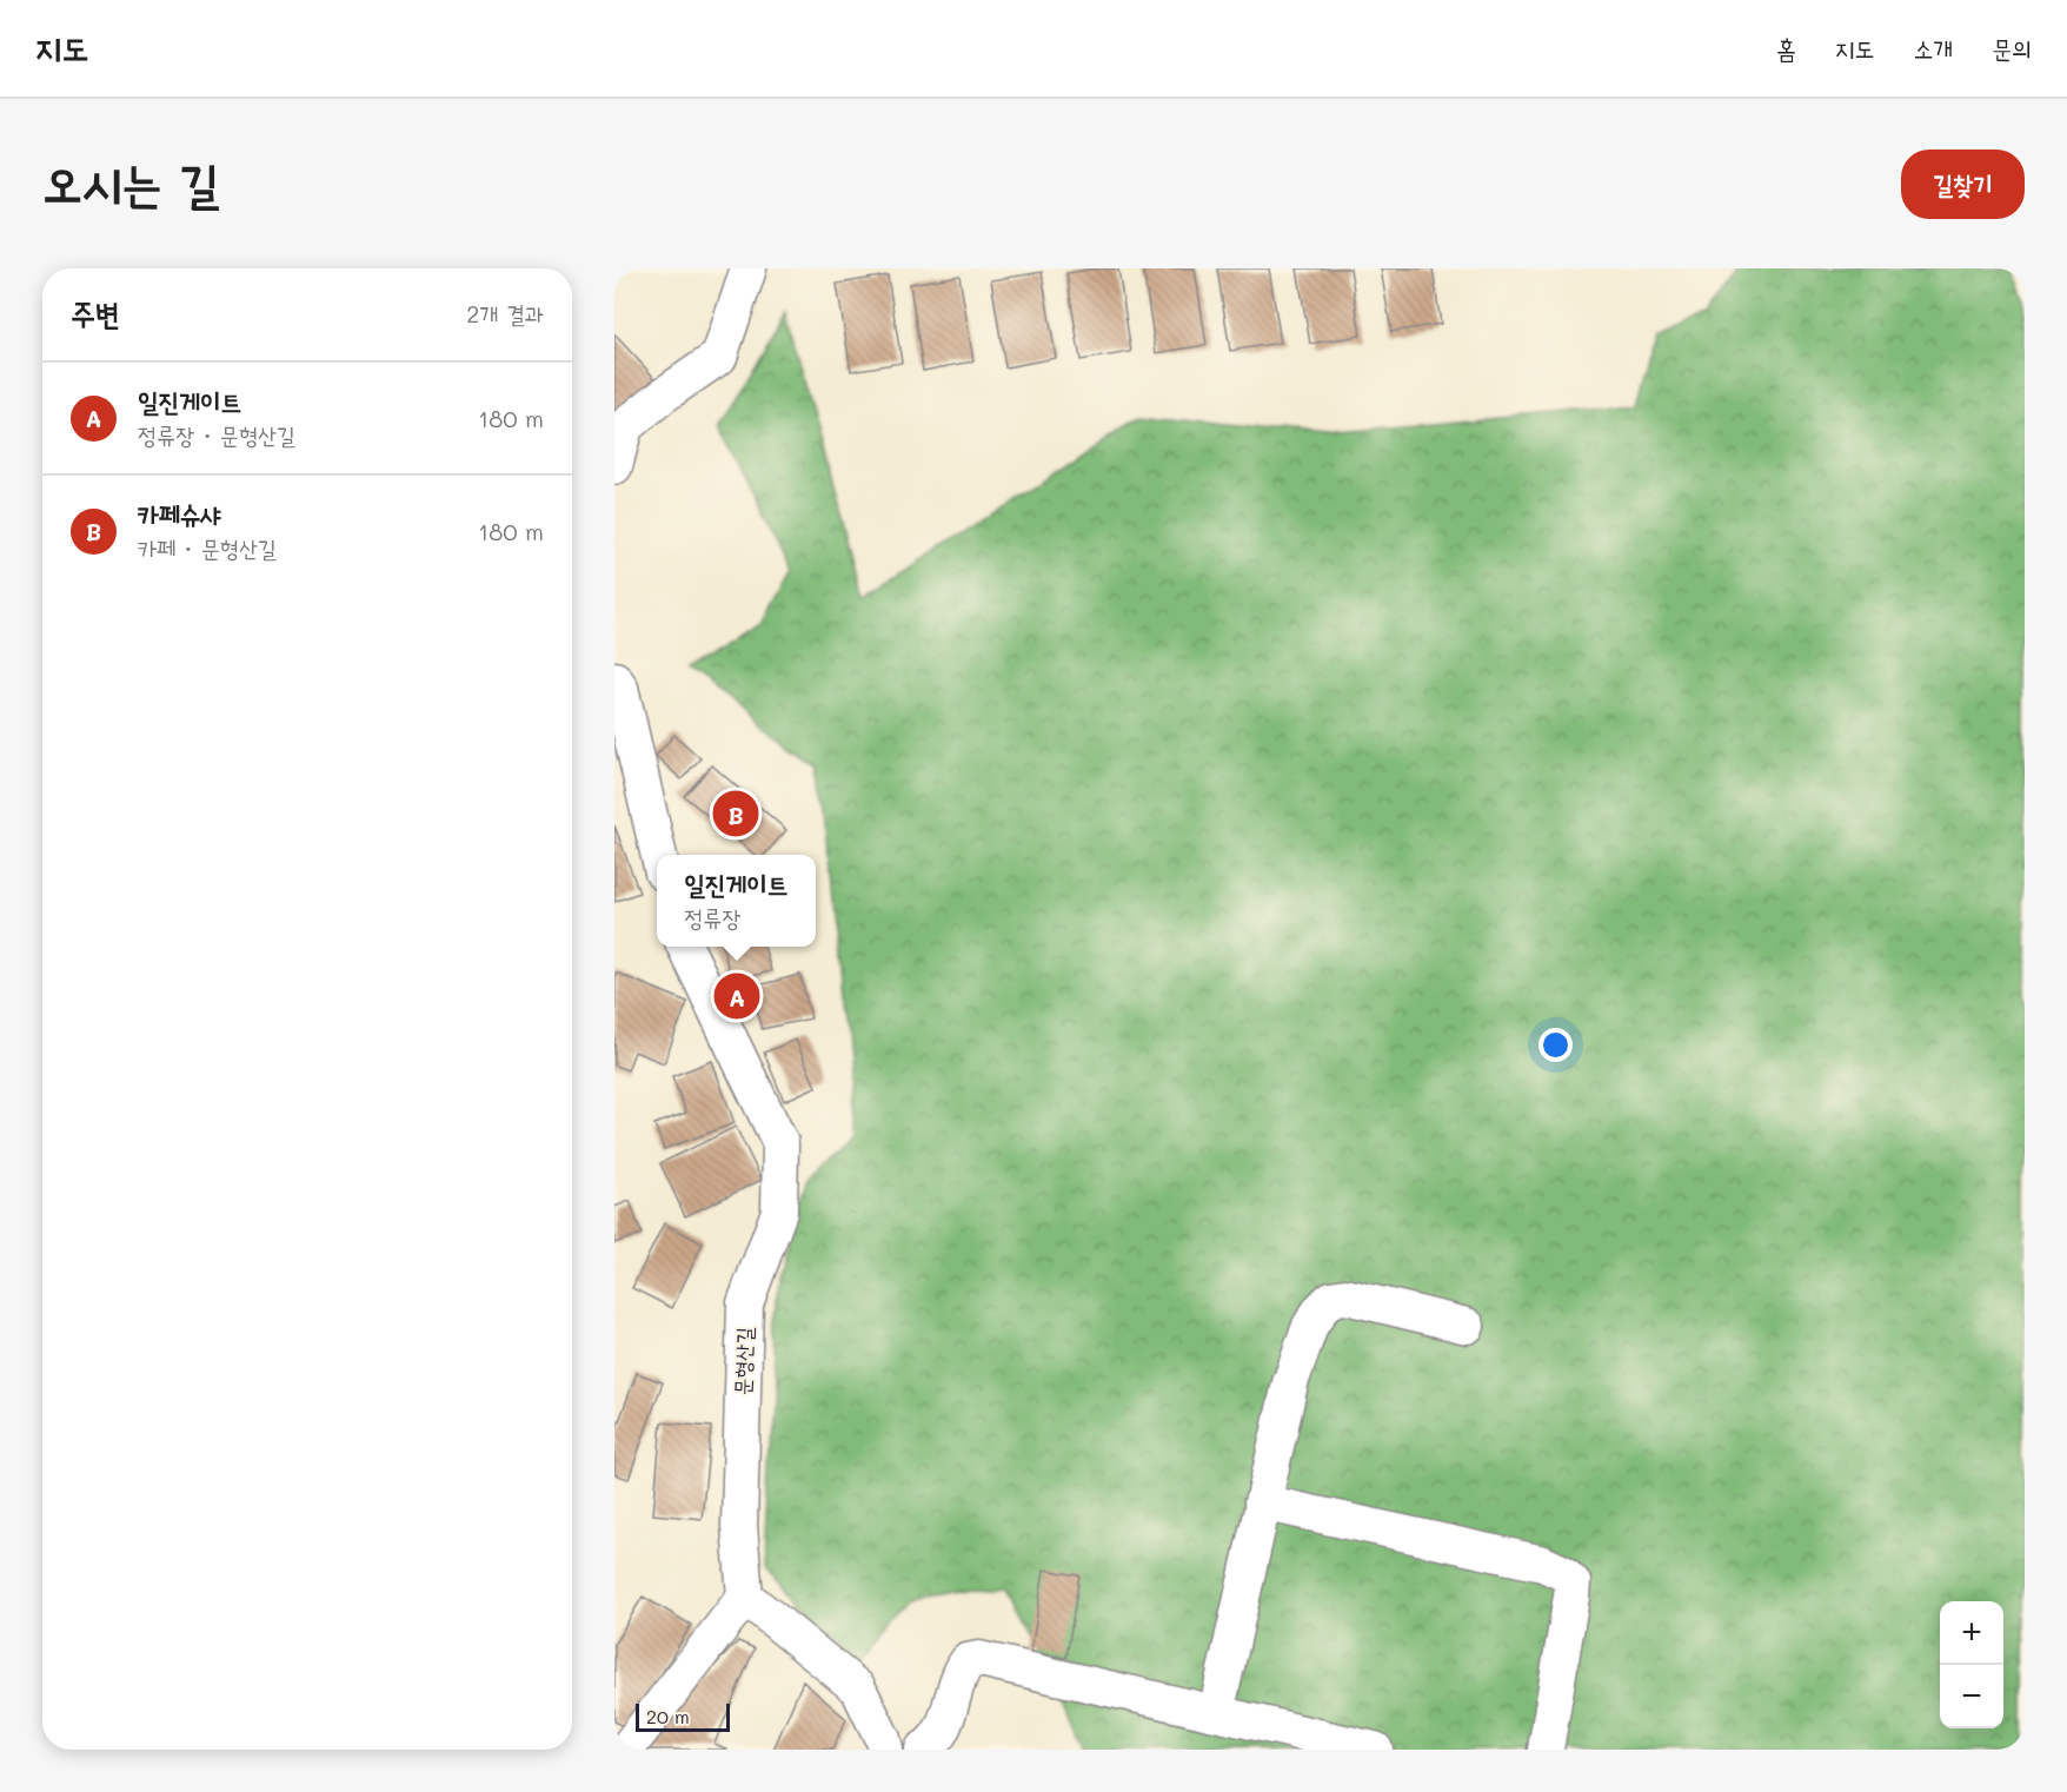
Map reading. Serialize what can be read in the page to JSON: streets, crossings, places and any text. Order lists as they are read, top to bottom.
{
  "streets": {
    "street": ["문형산길"]
  },
  "scale_bar": "20 m",
  "page": {
    "header": "지도",
    "nav": [
      "홈",
      "지도",
      "소개",
      "문의"
    ],
    "title": "오시는 길",
    "buttons": "길찾기",
    "heading": ["주변", "2개 결과"],
    "list": [
      {
        "mark": "A",
        "name": "일진게이트",
        "note": "정류장 · 문형산길",
        "value": "180 m"
      },
      {
        "mark": "B",
        "name": "카페슈샤",
        "note": "카페 · 문형산길",
        "value": "180 m"
      }
    ],
    "pins": ["B", "A"],
    "popup": ["일진게이트", "정류장"],
    "map_buttons": ["+", "−"],
    "scale": "20 m"
  }
}
